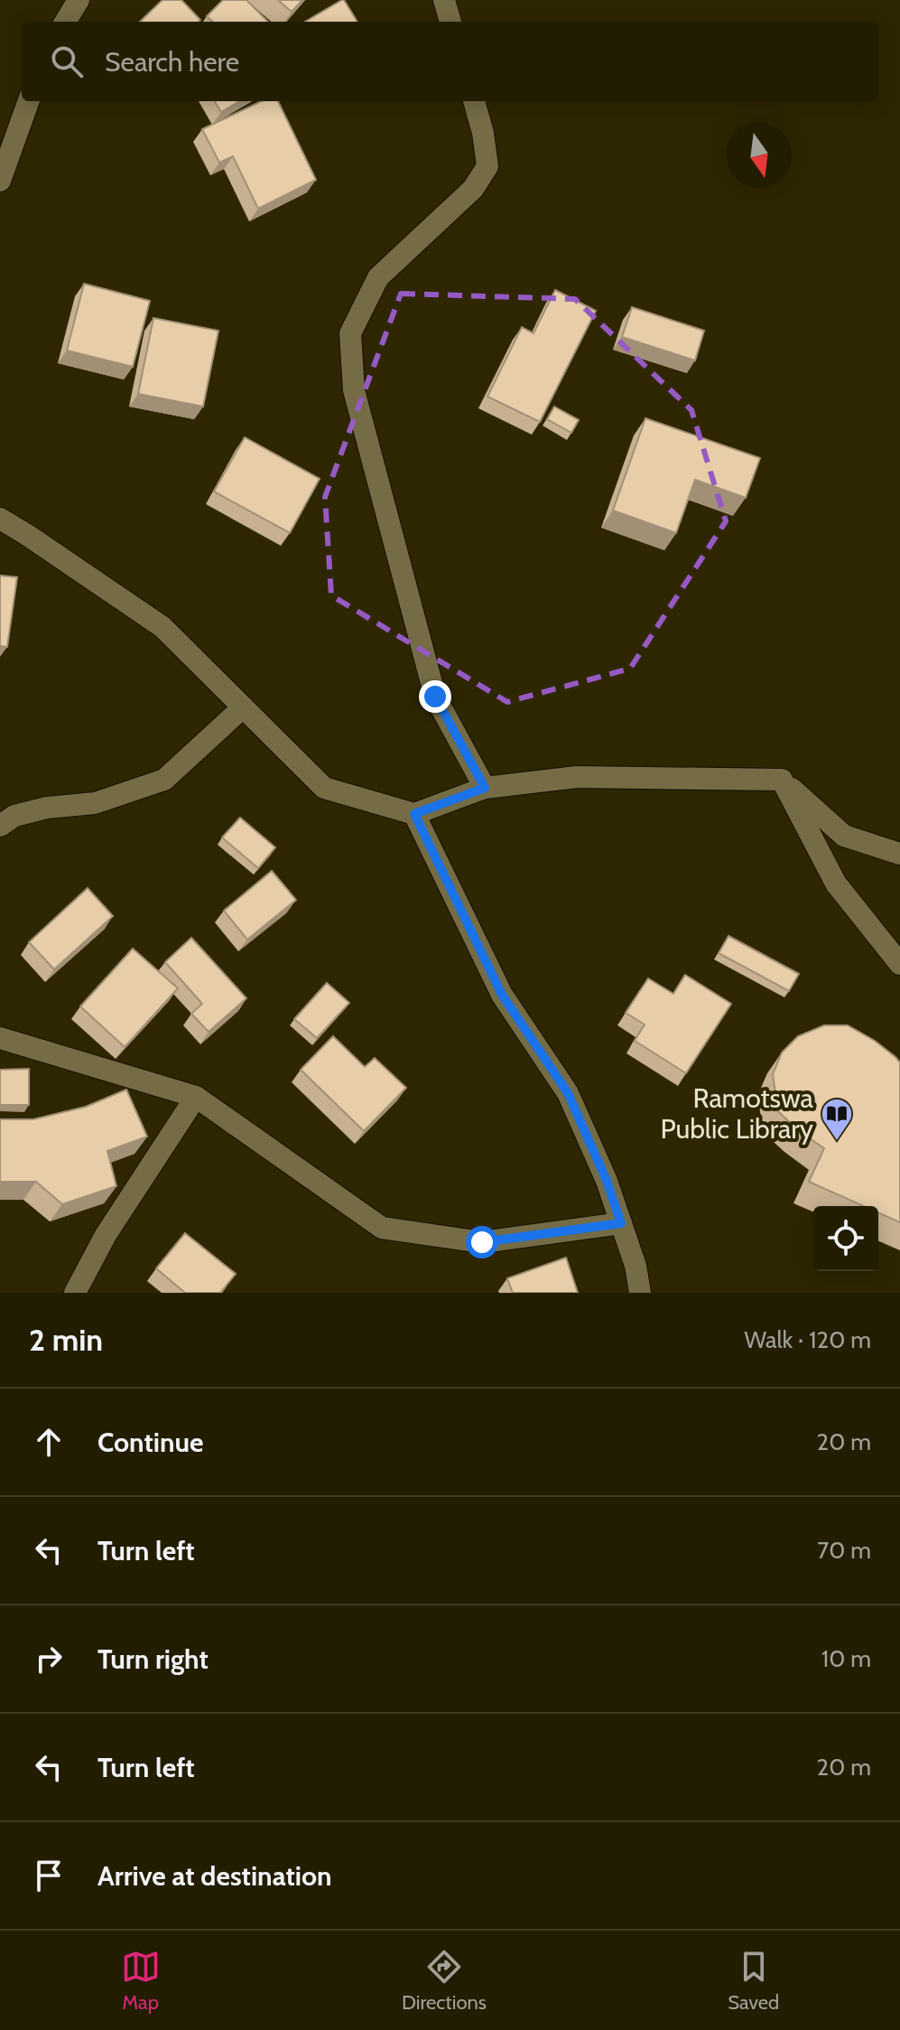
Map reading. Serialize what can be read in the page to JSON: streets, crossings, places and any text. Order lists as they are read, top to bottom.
{
  "places": {
    "library": ["Ramotswa Public Library"]
  },
  "north": "bottom",
  "page": {
    "search": "Search here",
    "heading": ["2 min", "Walk · 120 m"],
    "list": [
      ["Continue", "20 m"],
      ["Turn left", "70 m"],
      ["Turn right", "10 m"],
      ["Turn left", "20 m"],
      "Arrive at destination"
    ],
    "nav": ["Map", "Directions", "Saved"]
  }
}
